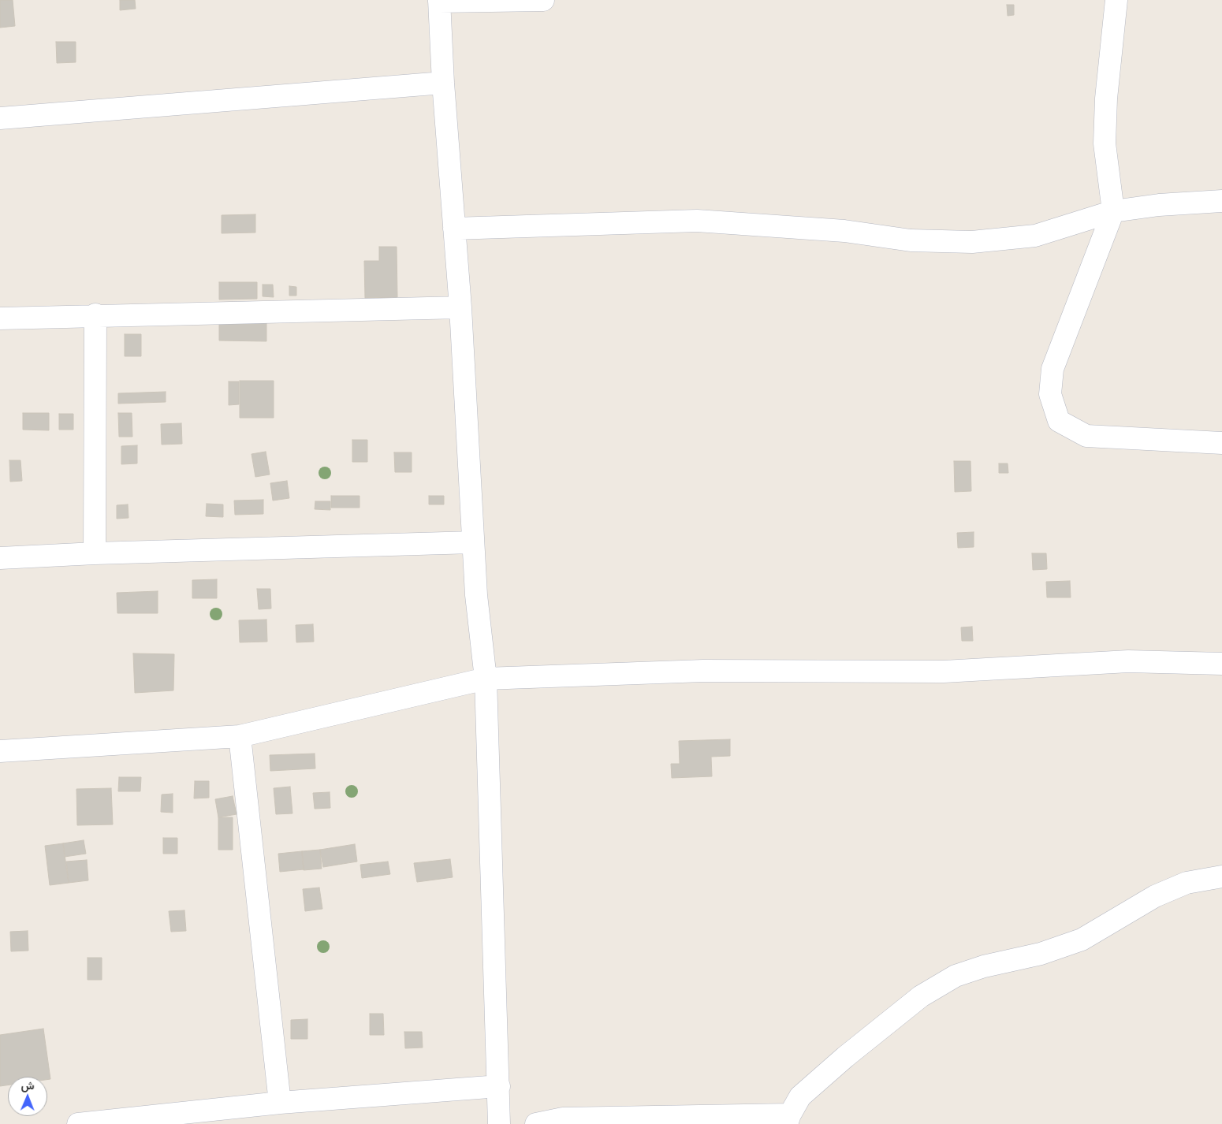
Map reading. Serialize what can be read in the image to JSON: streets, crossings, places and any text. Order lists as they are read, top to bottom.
{
  "north": "top"
}
